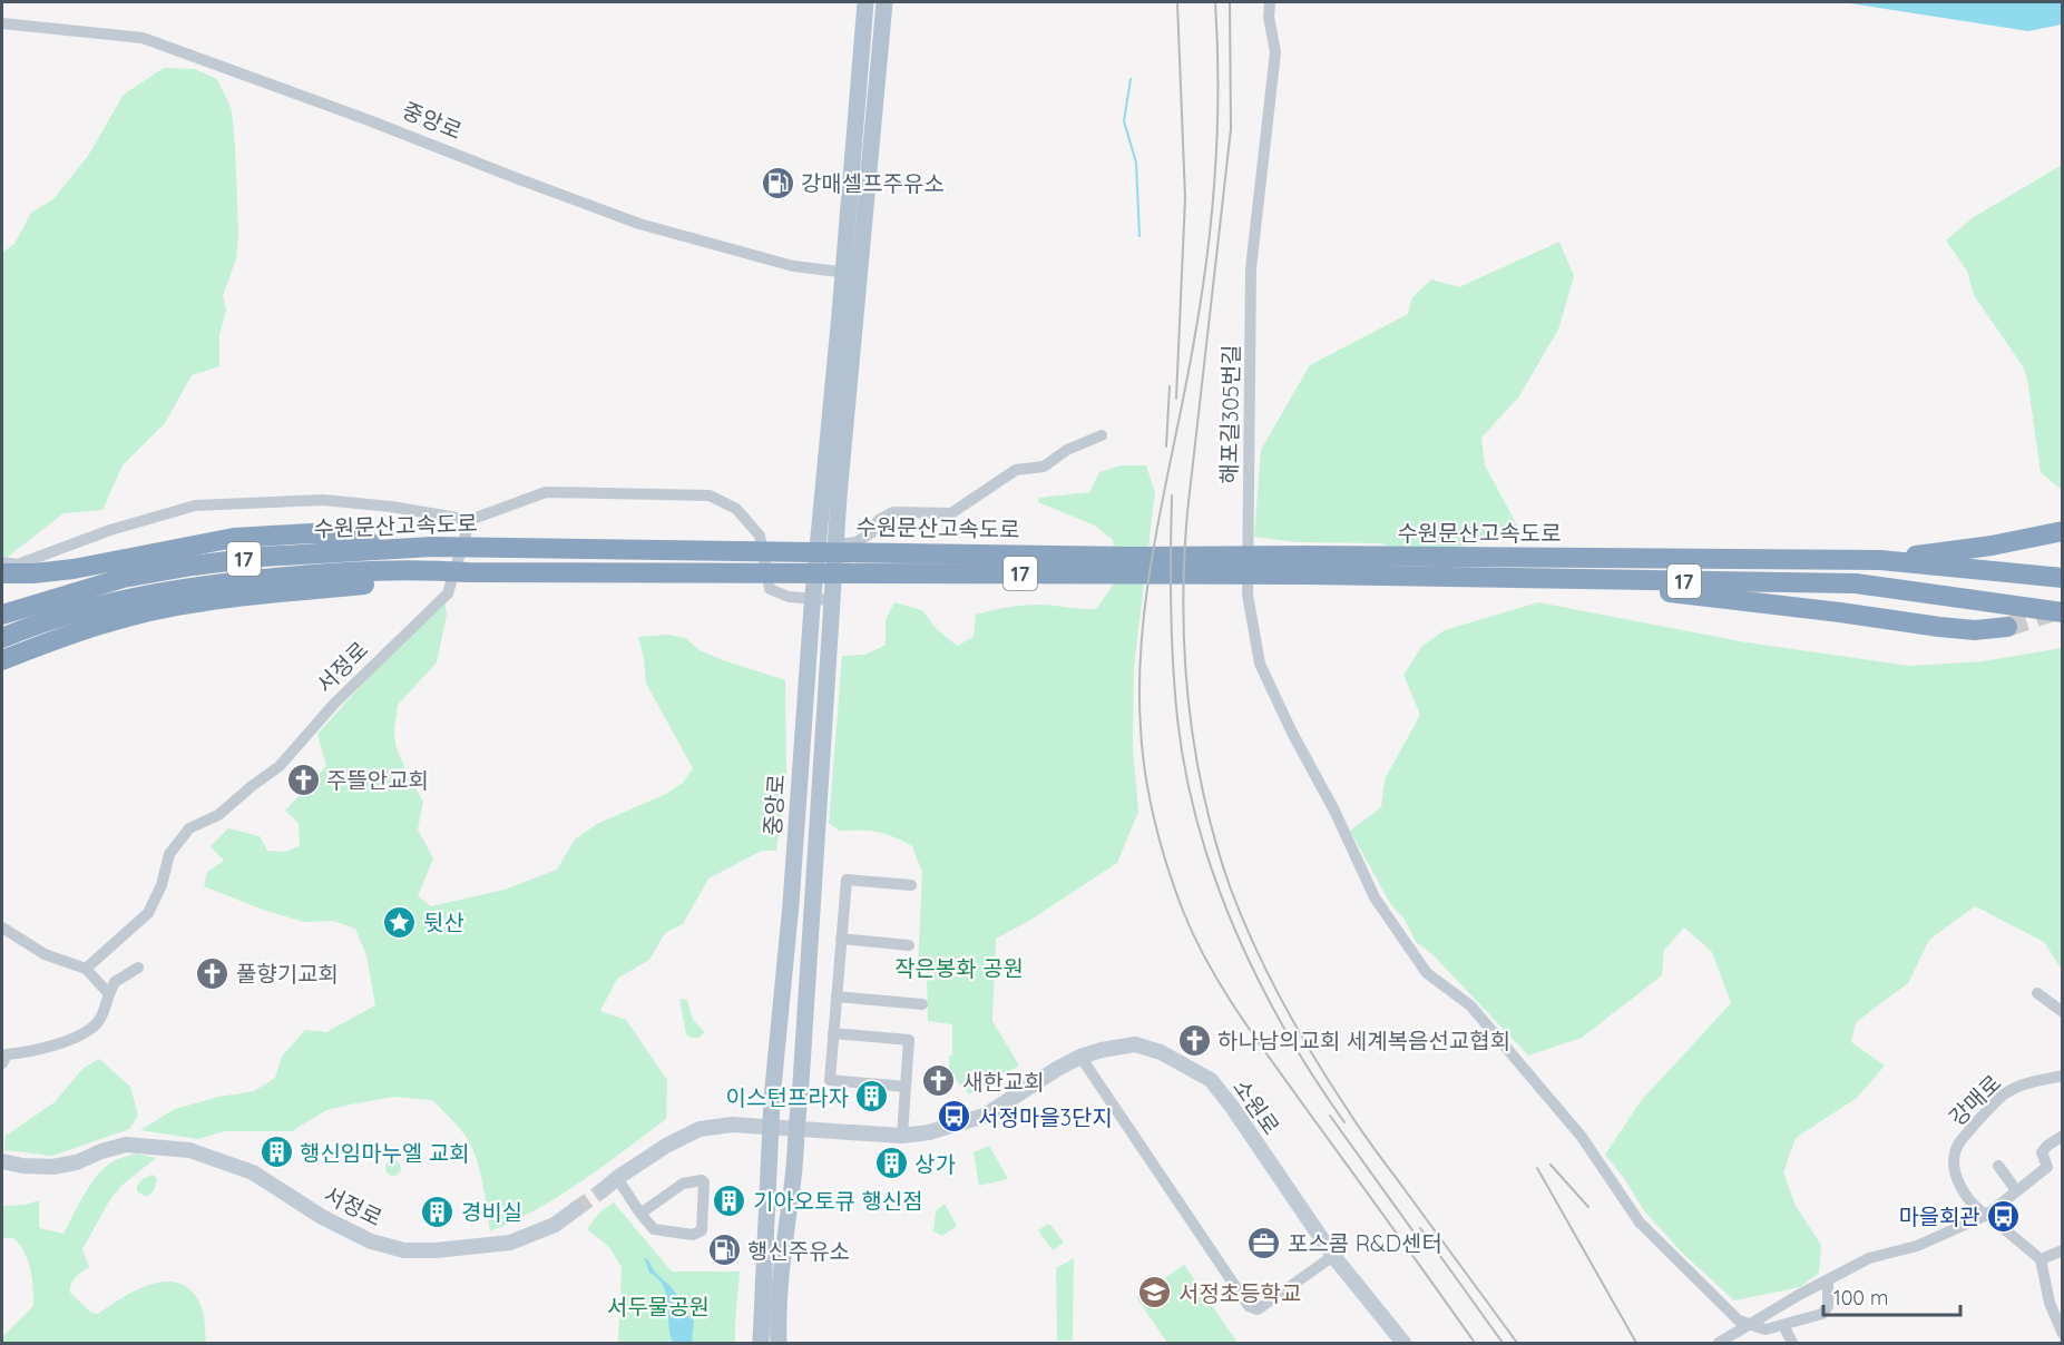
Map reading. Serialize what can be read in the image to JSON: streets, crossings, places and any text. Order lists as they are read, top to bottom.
{
  "streets": {
    "highway": ["수원문산고속도로", "17"],
    "main road": ["중앙로", "서정로", "소원로"],
    "street": ["해포길305번길", "강매로"]
  },
  "crossings": [
    ["중앙로", "소원로"]
  ],
  "parks": ["작은봉화 공원", "서두물공원"],
  "places": {
    "fuel station": ["강매셀프주유소", "행신주유소"],
    "church": [
      "주뜰안교회",
      "풀향기교회",
      "하나남의교회 세계복음선교협회",
      "새한교회"
    ],
    "place": ["뒷산"],
    "building": [
      "이스턴프라자",
      "행신임마누엘 교회",
      "상가",
      "기아오토큐 행신점",
      "경비실"
    ],
    "bus stop": ["서정마을3단지", "마을회관"],
    "office": ["포스콤 R&D센터"],
    "school or university": ["서정초등학교"]
  },
  "scale_bar": "100 m"
}
